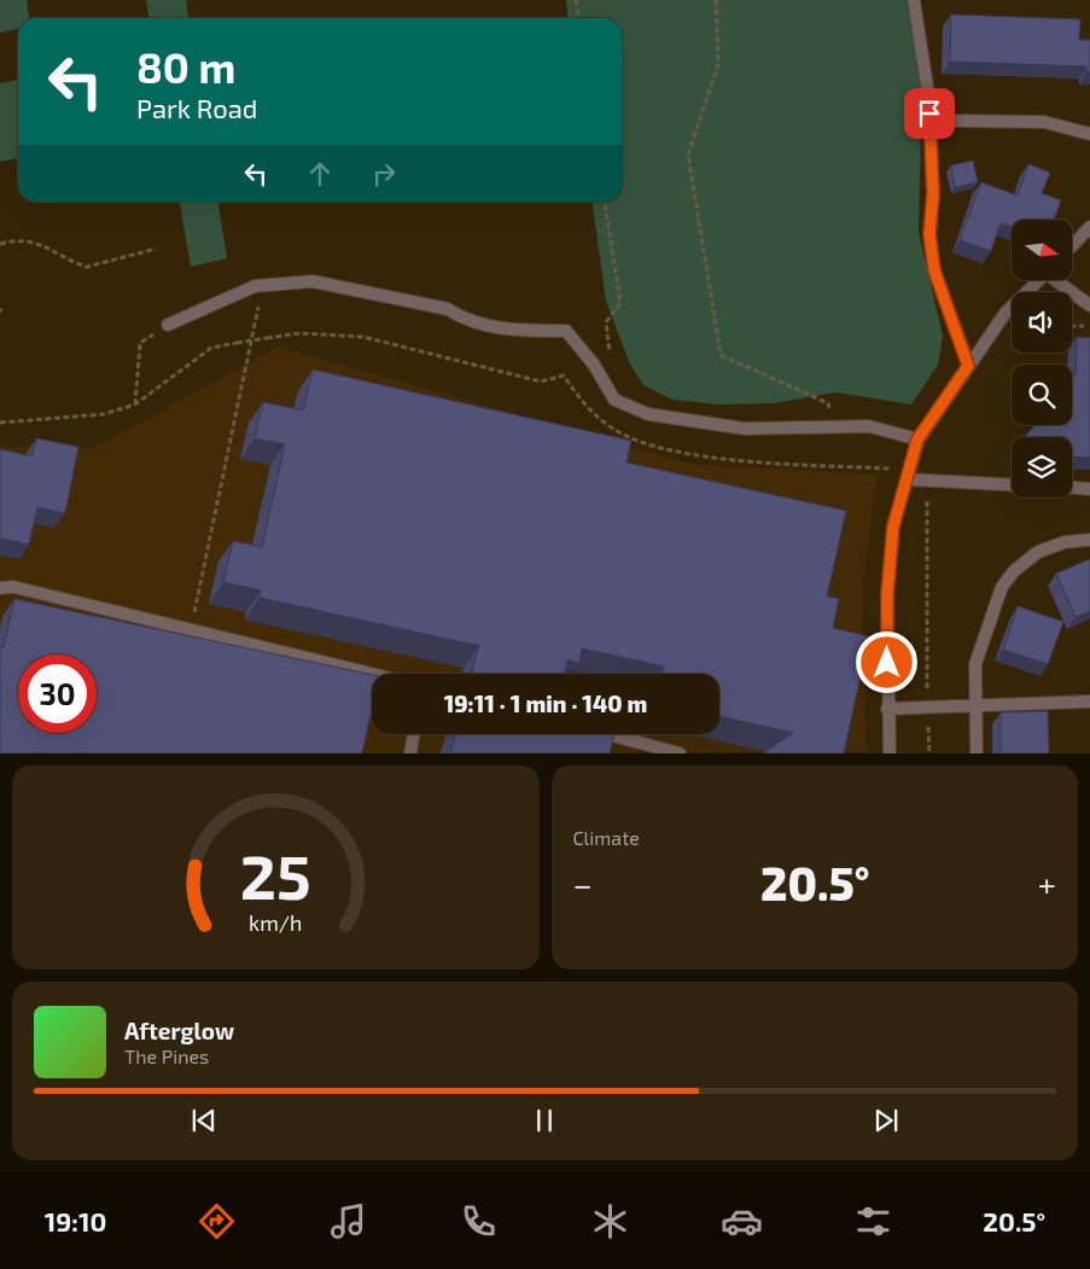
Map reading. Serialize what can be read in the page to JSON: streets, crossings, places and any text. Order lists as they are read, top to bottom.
{
  "north": "right",
  "page": {
    "turn": ["80 m", "Park Road"],
    "limit": "30",
    "trip": "19:11 · 1 min · 140 m",
    "tile": "Climate",
    "heat": ["−", "20.5°", "+"],
    "song": ["Afterglow", "The Pines"],
    "tabs": ["19:10", "20.5°"],
    "gauge": ["25", "km/h"]
  }
}
